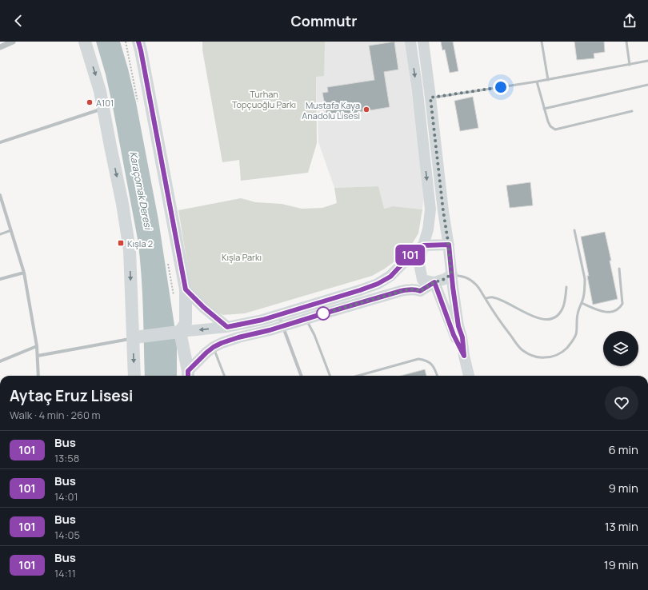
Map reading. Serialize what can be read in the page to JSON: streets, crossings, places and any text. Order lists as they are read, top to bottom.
{
  "water": ["Karaçomak Deresi"],
  "parks": ["Turhan Topçuoğlu Parkı", "Kışla Parkı"],
  "places": {
    "other": ["A101", "Mustafa Kaya Anadolu Lisesi"],
    "transit": ["Kışla 2"]
  },
  "lines": ["bus line 101"],
  "page": {
    "header": "Commutr",
    "on_map": "101",
    "heading": ["Aytaç Eruz Lisesi", "Walk · 4 min · 260 m"],
    "list": [
      {
        "mark": "101",
        "name": "Bus",
        "note": "13:58",
        "value": "6 min"
      },
      {
        "mark": "101",
        "name": "Bus",
        "note": "14:01",
        "value": "9 min"
      },
      {
        "mark": "101",
        "name": "Bus",
        "note": "14:05",
        "value": "13 min"
      },
      {
        "mark": "101",
        "name": "Bus",
        "note": "14:11",
        "value": "19 min"
      }
    ]
  }
}
